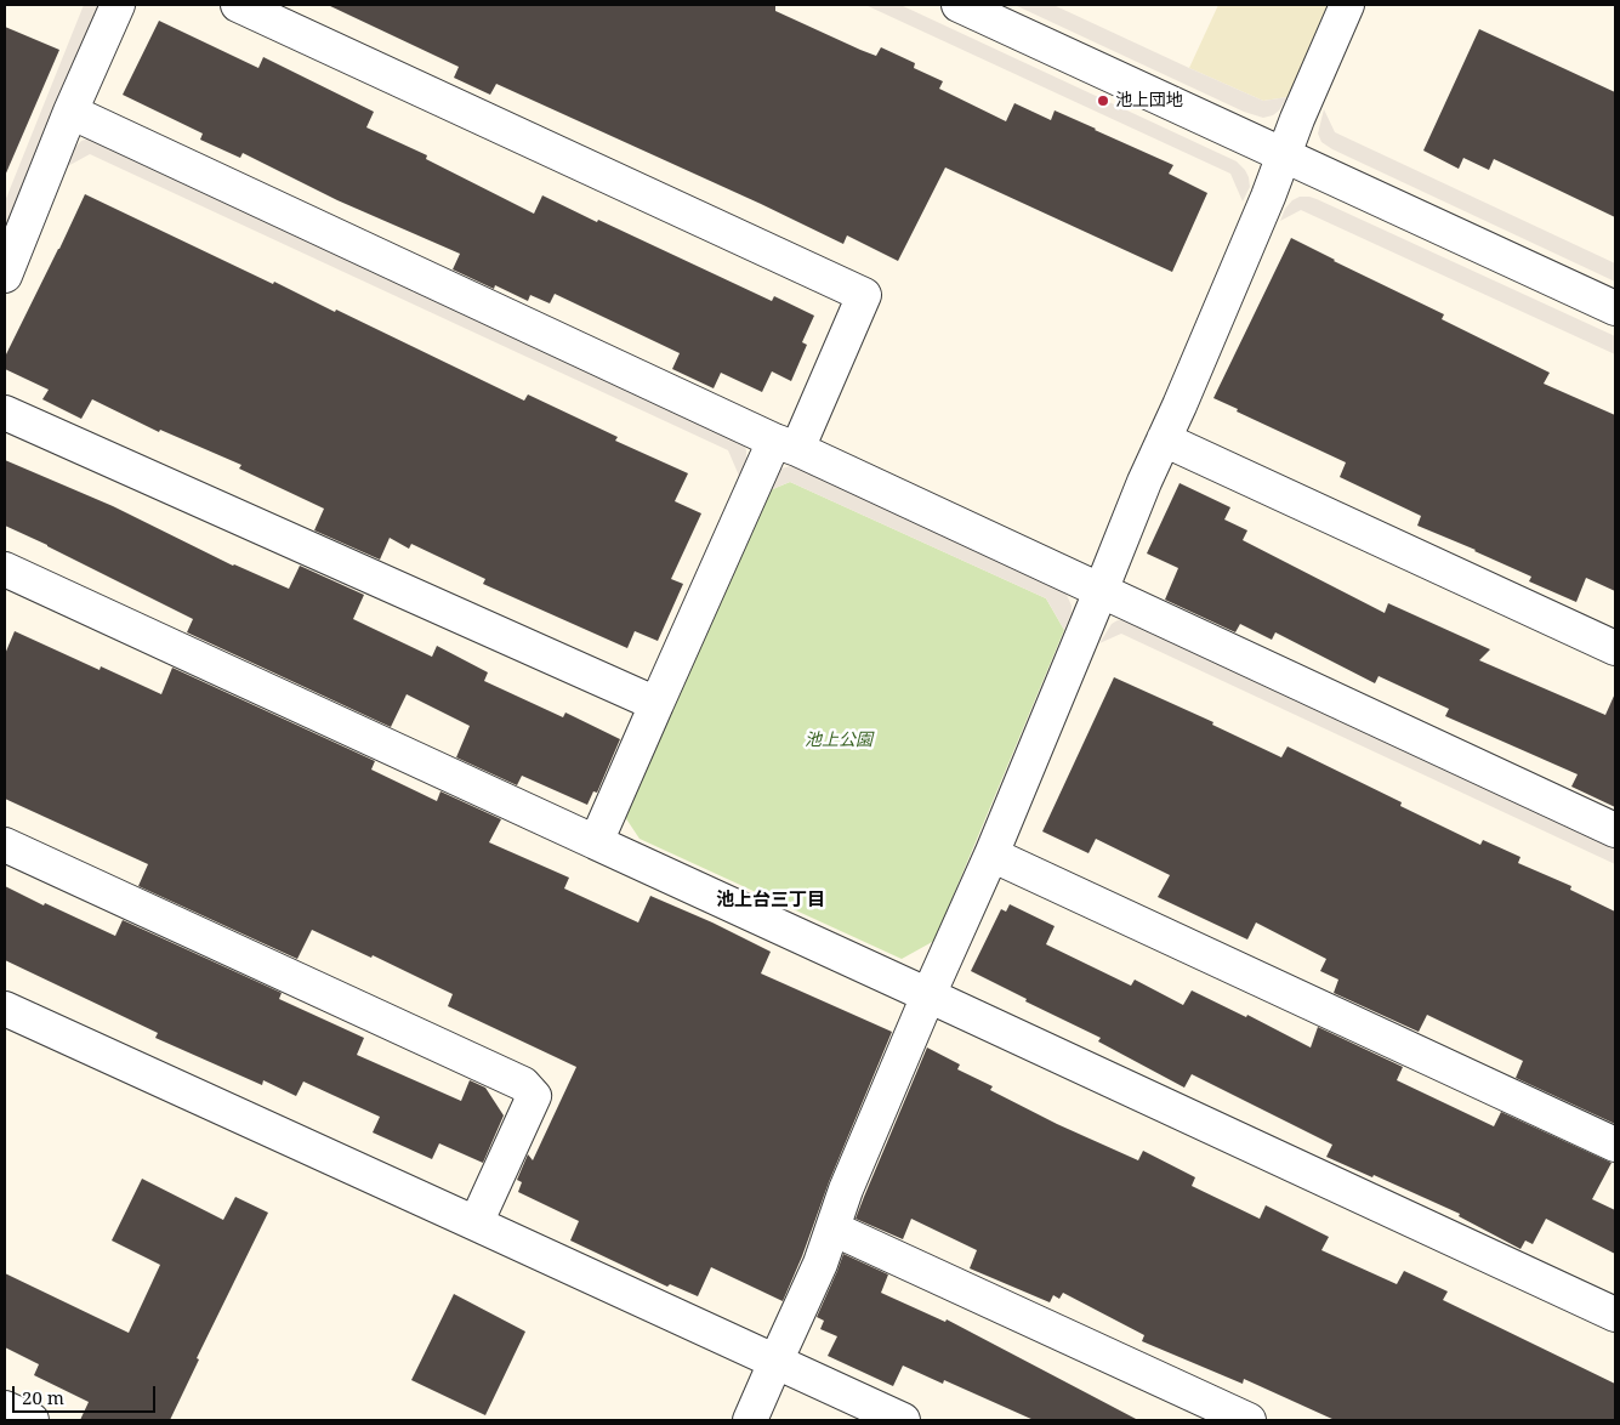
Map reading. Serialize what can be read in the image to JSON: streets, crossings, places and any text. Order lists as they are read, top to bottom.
{
  "districts": ["池上台三丁目"],
  "parks": ["池上公園"],
  "places": ["池上団地"],
  "scale_bar": "20 m"
}
